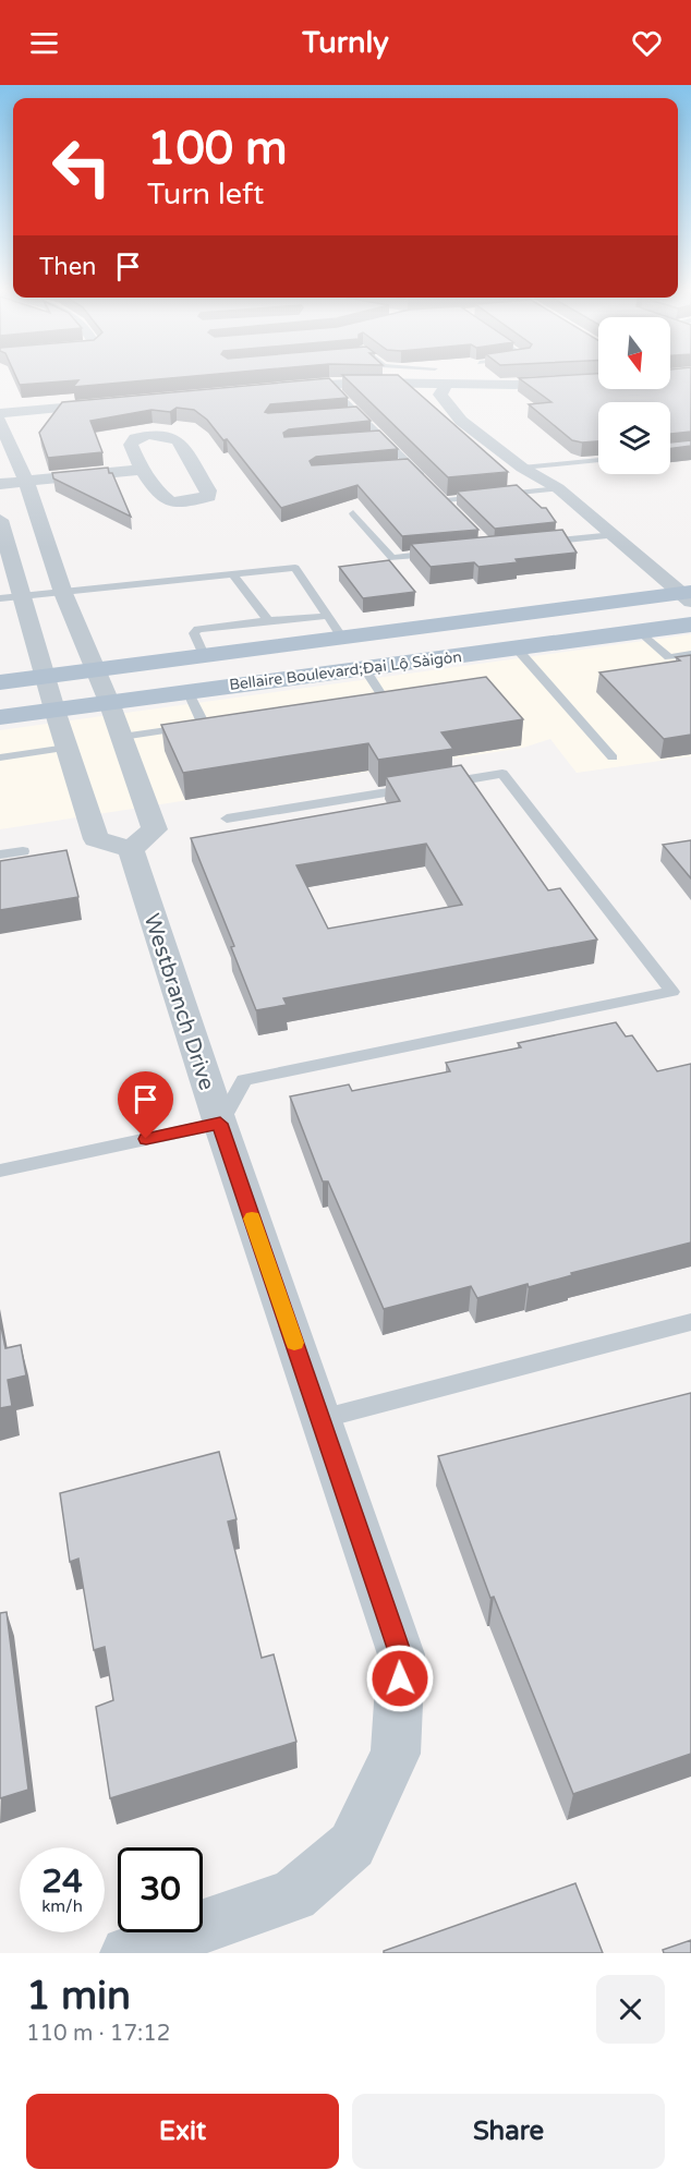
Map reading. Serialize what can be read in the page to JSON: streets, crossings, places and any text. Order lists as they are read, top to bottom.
{
  "streets": {
    "main road": ["Bellaire Boulevard;Đại Lộ Sàigòn"],
    "street": ["Westbranch Drive"]
  },
  "north": "bottom",
  "page": {
    "header": "Turnly",
    "turn": ["100 m", "Turn left"],
    "then": "Then",
    "speed": "24 km/h",
    "limit": "30",
    "heading": ["1 min", "110 m · 17:12"],
    "buttons": ["Exit", "Share"]
  }
}
